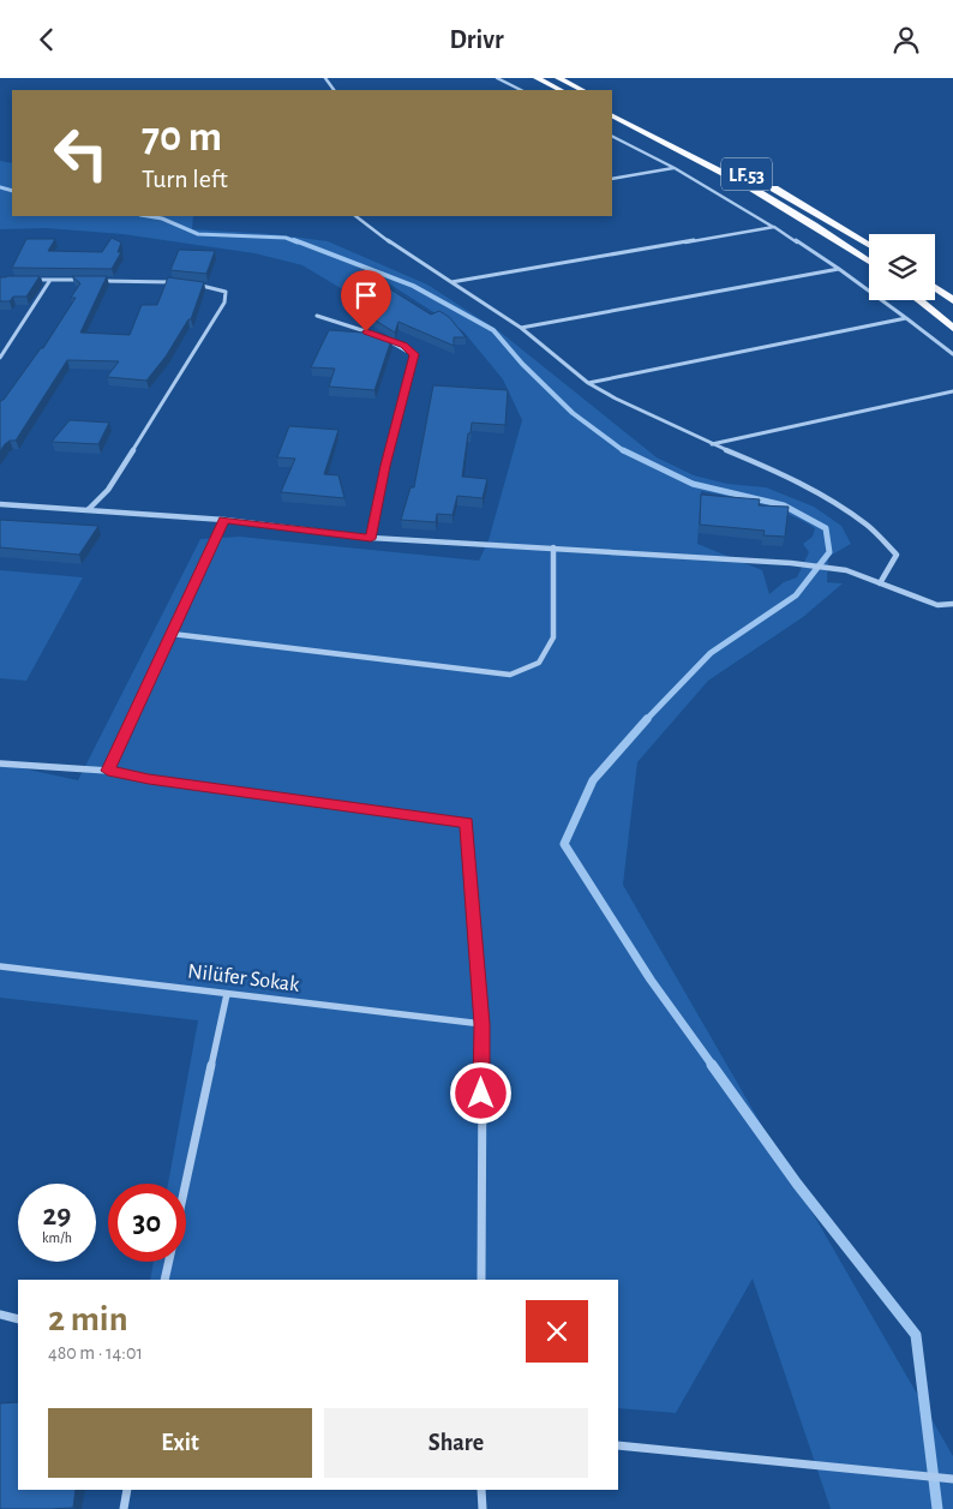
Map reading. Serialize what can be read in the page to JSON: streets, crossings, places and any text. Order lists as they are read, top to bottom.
{
  "streets": {
    "highway": ["LF.53"],
    "street": ["Nilüfer Sokak"]
  },
  "page": {
    "header": "Drivr",
    "turn": ["70 m", "Turn left"],
    "speed": "29 km/h",
    "limit": "30",
    "heading": ["2 min", "480 m · 14:01"],
    "buttons": ["Exit", "Share"]
  }
}
